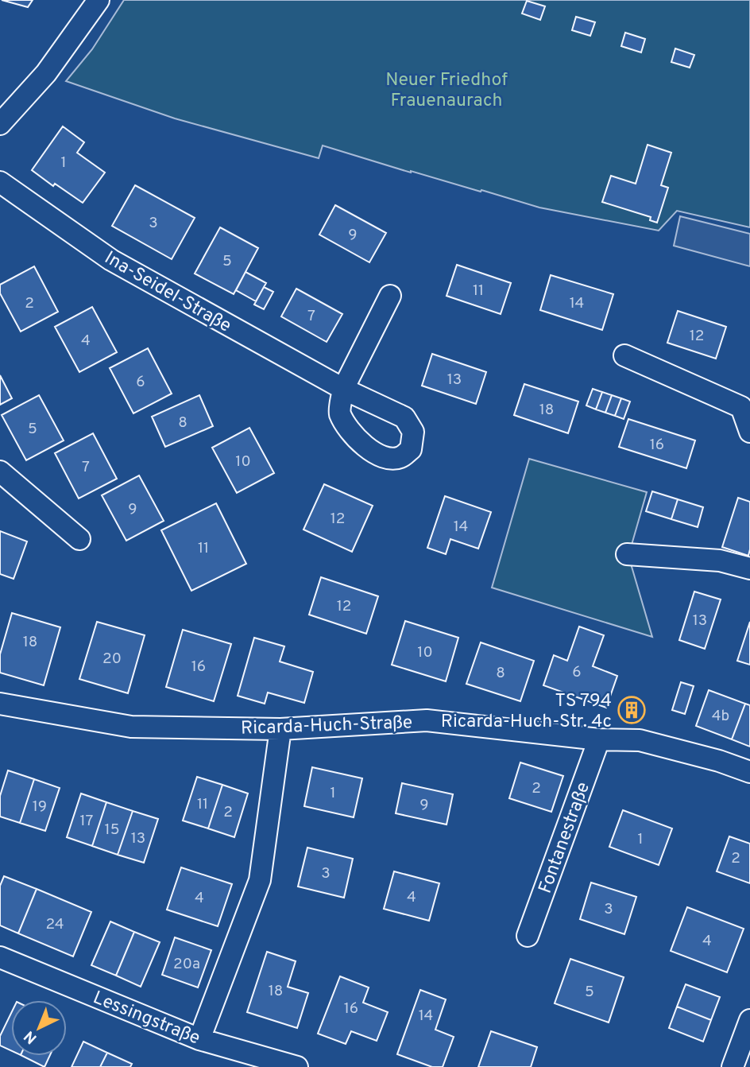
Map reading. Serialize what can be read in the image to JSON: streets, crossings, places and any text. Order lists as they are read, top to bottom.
{
  "streets": {
    "street": [
      "Ina-Seidel-Straße",
      "Ricarda-Huch-Straße",
      "Fontanestraße",
      "Lessingstraße"
    ]
  },
  "crossings": [
    ["Ricarda-Huch-Straße", "Fontanestraße"]
  ],
  "parks": ["Neuer Friedhof Frauenaurach"],
  "places": {
    "building": ["TS 794 Ricarda-Huch-Str. 4c"]
  },
  "house_numbers": [
    "1",
    "3",
    "9",
    "5",
    "11",
    "2",
    "14",
    "7",
    "12",
    "4",
    "13",
    "6",
    "18",
    "8",
    "5",
    "16",
    "10",
    "7",
    "9",
    "12",
    "14",
    "11",
    "12",
    "13",
    "18",
    "10",
    "20",
    "16",
    "6",
    "8",
    "4b",
    "2",
    "1",
    "11",
    "9",
    "19",
    "2",
    "17",
    "15",
    "13",
    "1",
    "2",
    "3",
    "4",
    "4",
    "3",
    "24",
    "4",
    "20a",
    "18",
    "5",
    "16",
    "14"
  ],
  "north": "bottom left"
}
